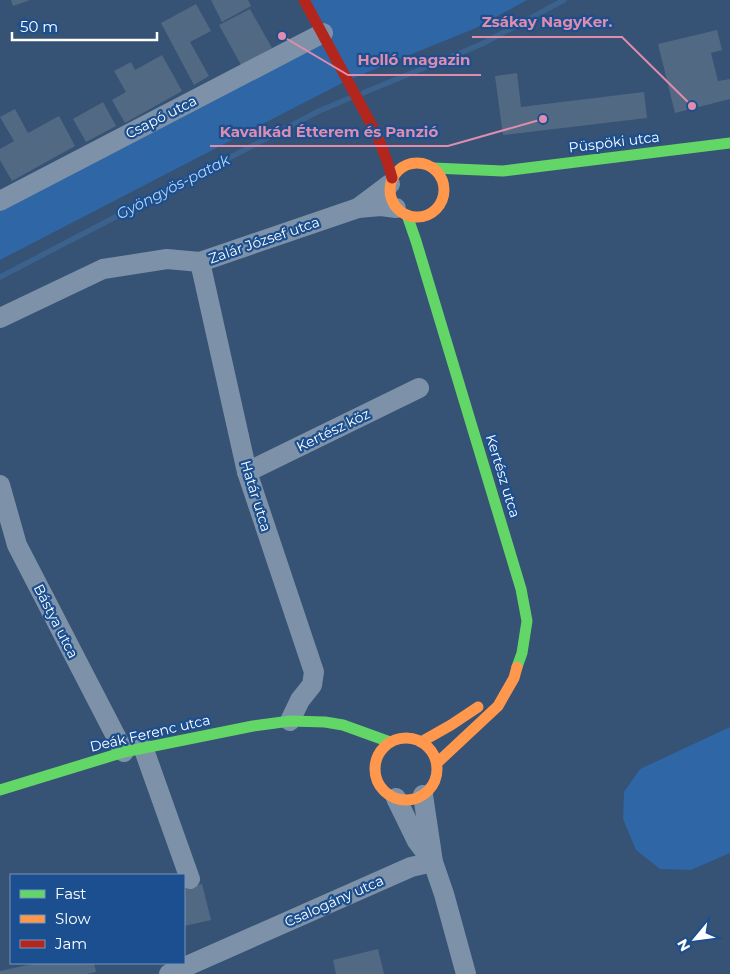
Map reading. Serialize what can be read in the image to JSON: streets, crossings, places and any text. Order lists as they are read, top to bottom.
{
  "streets": {
    "street": [
      "Csapó utca",
      "Püspöki utca",
      "Zalár József utca",
      "Kertész köz",
      "Kertész utca",
      "Határ utca",
      "Bástya utca",
      "Deák Ferenc utca",
      "Csalogány utca"
    ]
  },
  "crossings": [
    ["Zalár József utca", "Határ utca"],
    ["Kertész köz", "Határ utca"],
    ["Határ utca", "Deák Ferenc utca"],
    ["Bástya utca", "Deák Ferenc utca"]
  ],
  "water": ["Gyöngyös-patak"],
  "places": ["Holló magazin", "Zsákay NagyKer.", "Kavalkád Étterem és Panzió"],
  "legend": ["Fast", "Slow", "Jam"],
  "scale_bar": "50 m",
  "north": "bottom left"
}
